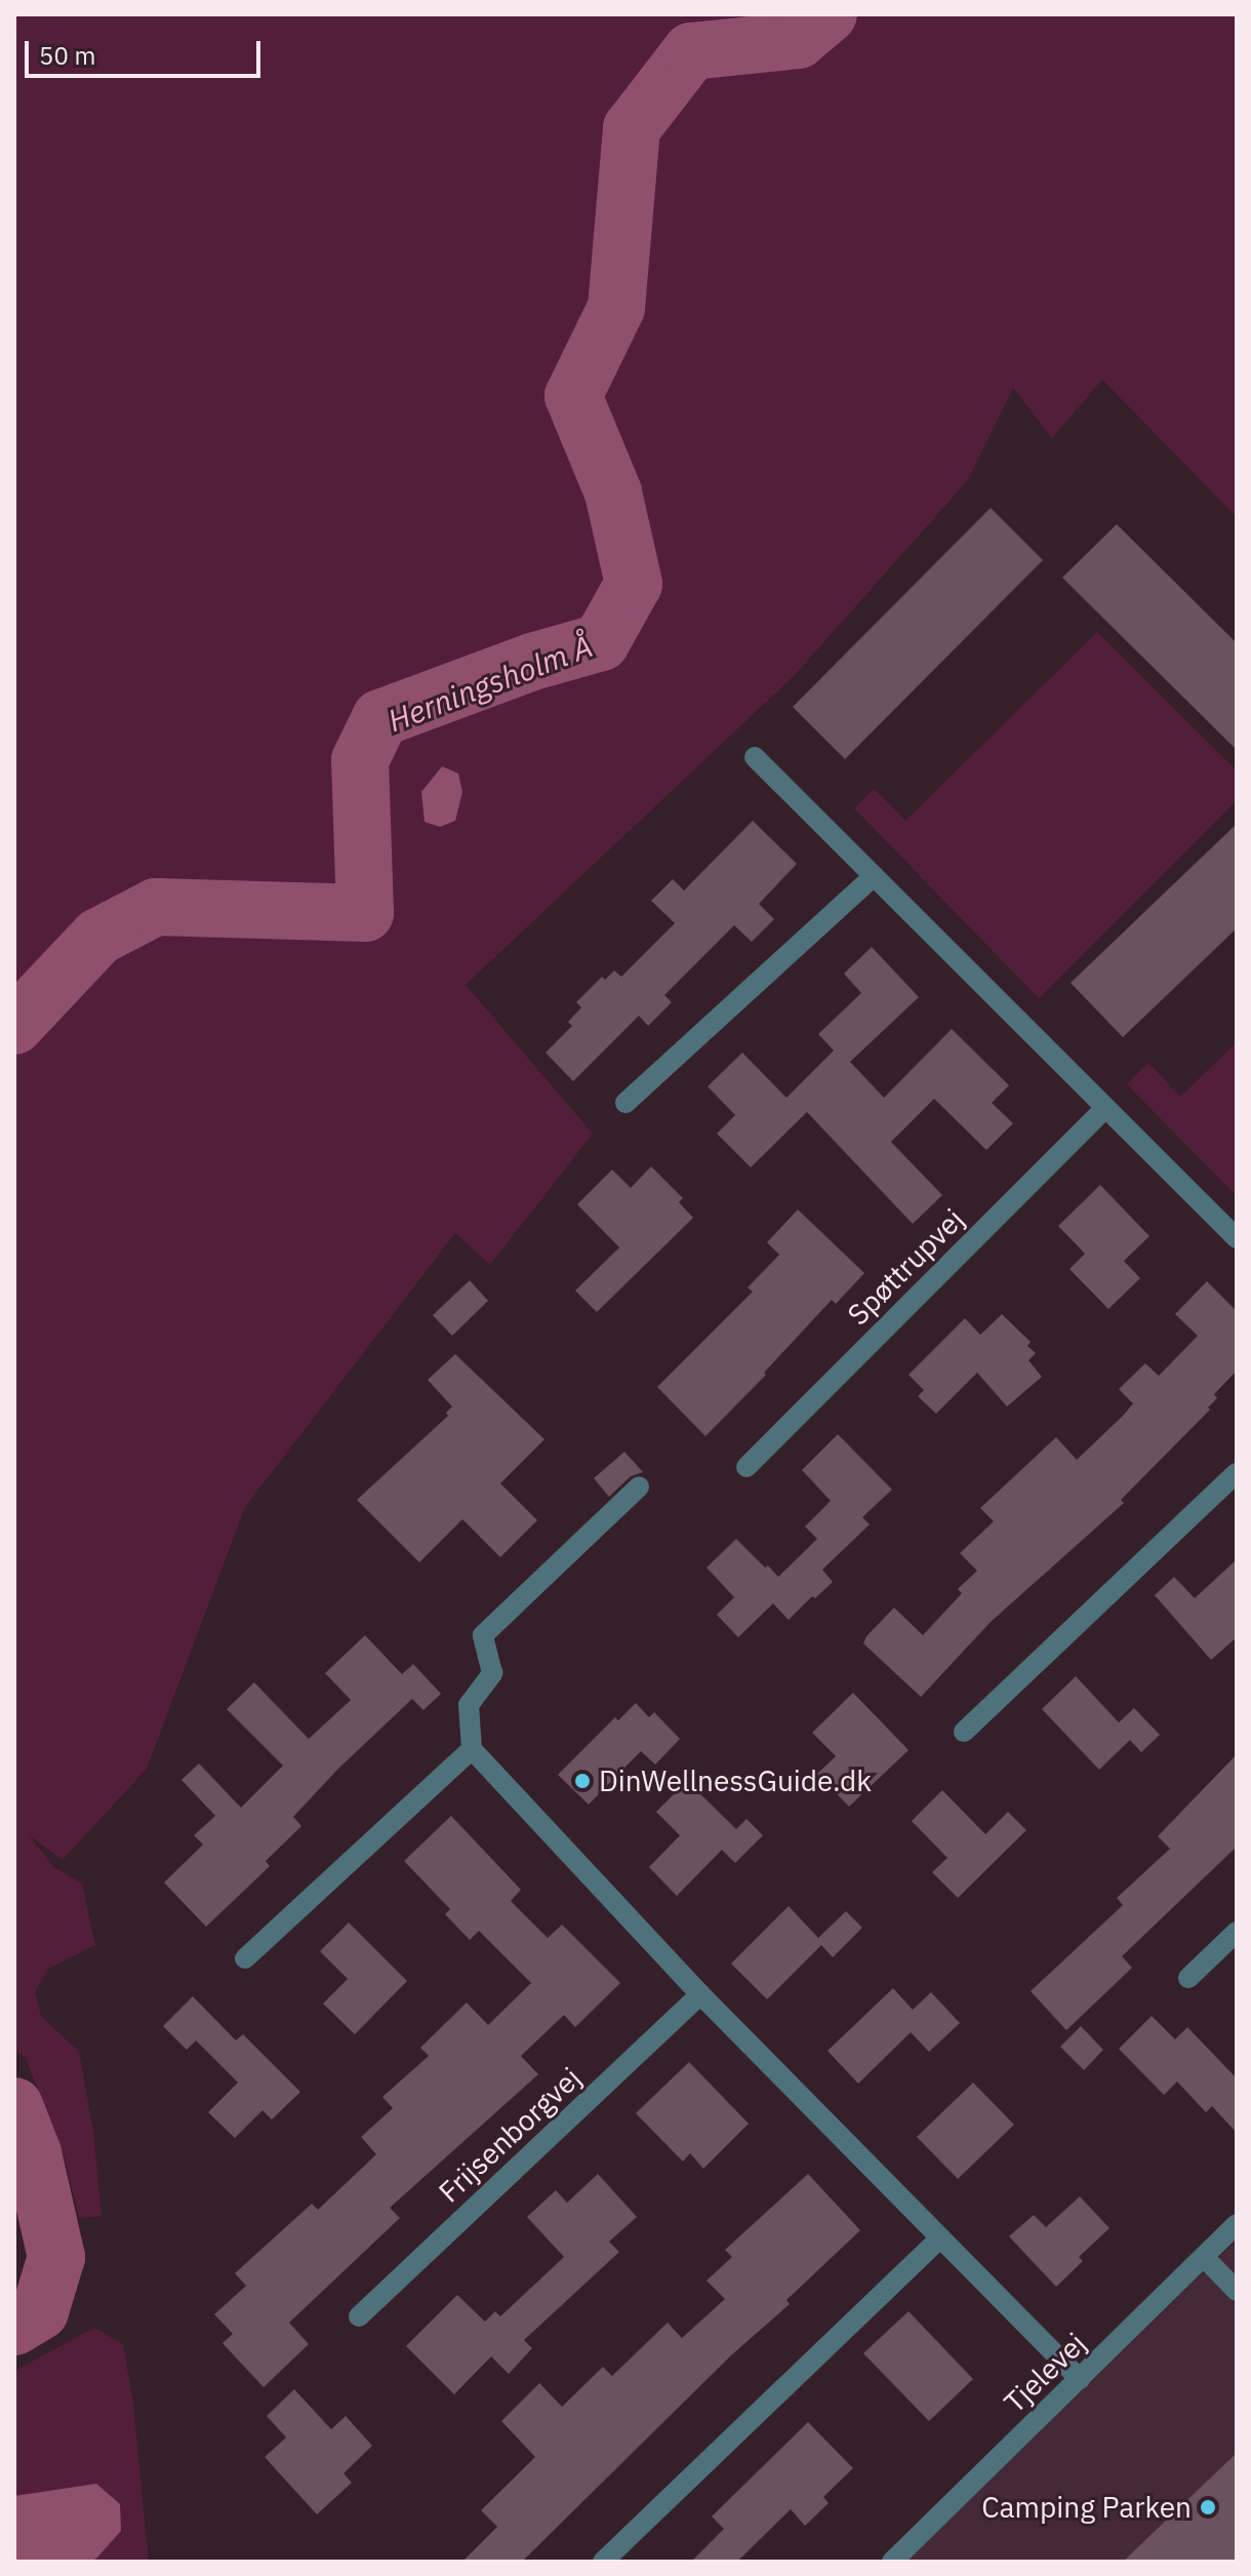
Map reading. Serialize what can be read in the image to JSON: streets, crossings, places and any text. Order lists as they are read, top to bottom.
{
  "streets": {
    "street": ["Spøttrupvej", "Frijsenborgvej", "Tjelevej"]
  },
  "water": ["Herningsholm Å"],
  "places": ["DinWellnessGuide.dk", "Camping Parken"],
  "scale_bar": "50 m"
}
